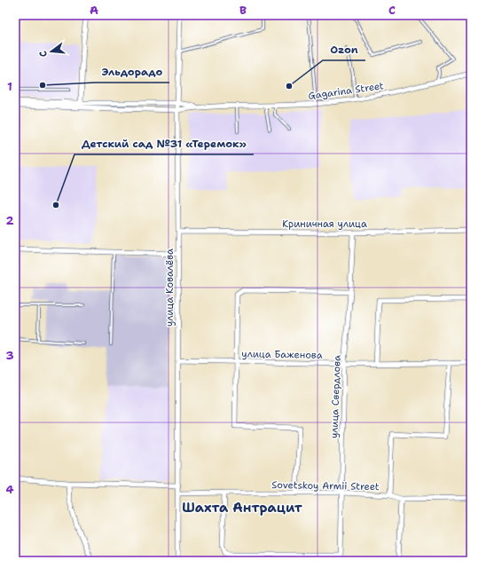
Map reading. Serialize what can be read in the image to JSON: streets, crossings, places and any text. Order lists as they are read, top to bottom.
{
  "streets": {
    "street": [
      "Gagarina Street",
      "Криничная улица",
      "улица Ковалёва",
      "улица Баженова",
      "улица Свердлова",
      "Sovetskoy Armii Street"
    ]
  },
  "crossings": [
    ["Gagarina Street", "улица Ковалёва"],
    ["Криничная улица", "улица Ковалёва"],
    ["Криничная улица", "улица Свердлова"],
    ["улица Ковалёва", "улица Баженова"],
    ["улица Ковалёва", "Sovetskoy Armii Street"],
    ["улица Баженова", "улица Свердлова"],
    ["улица Свердлова", "Sovetskoy Armii Street"]
  ],
  "districts": ["Шахта Антрацит"],
  "places": ["Эльдорадо", "Ozon", "Детский сад №31 «Теремок»"],
  "north": "left",
  "grid": {
    "columns": ["A", "B", "C"],
    "rows": [
      "1",
      "2",
      "3",
      "4"
    ]
  }
}
